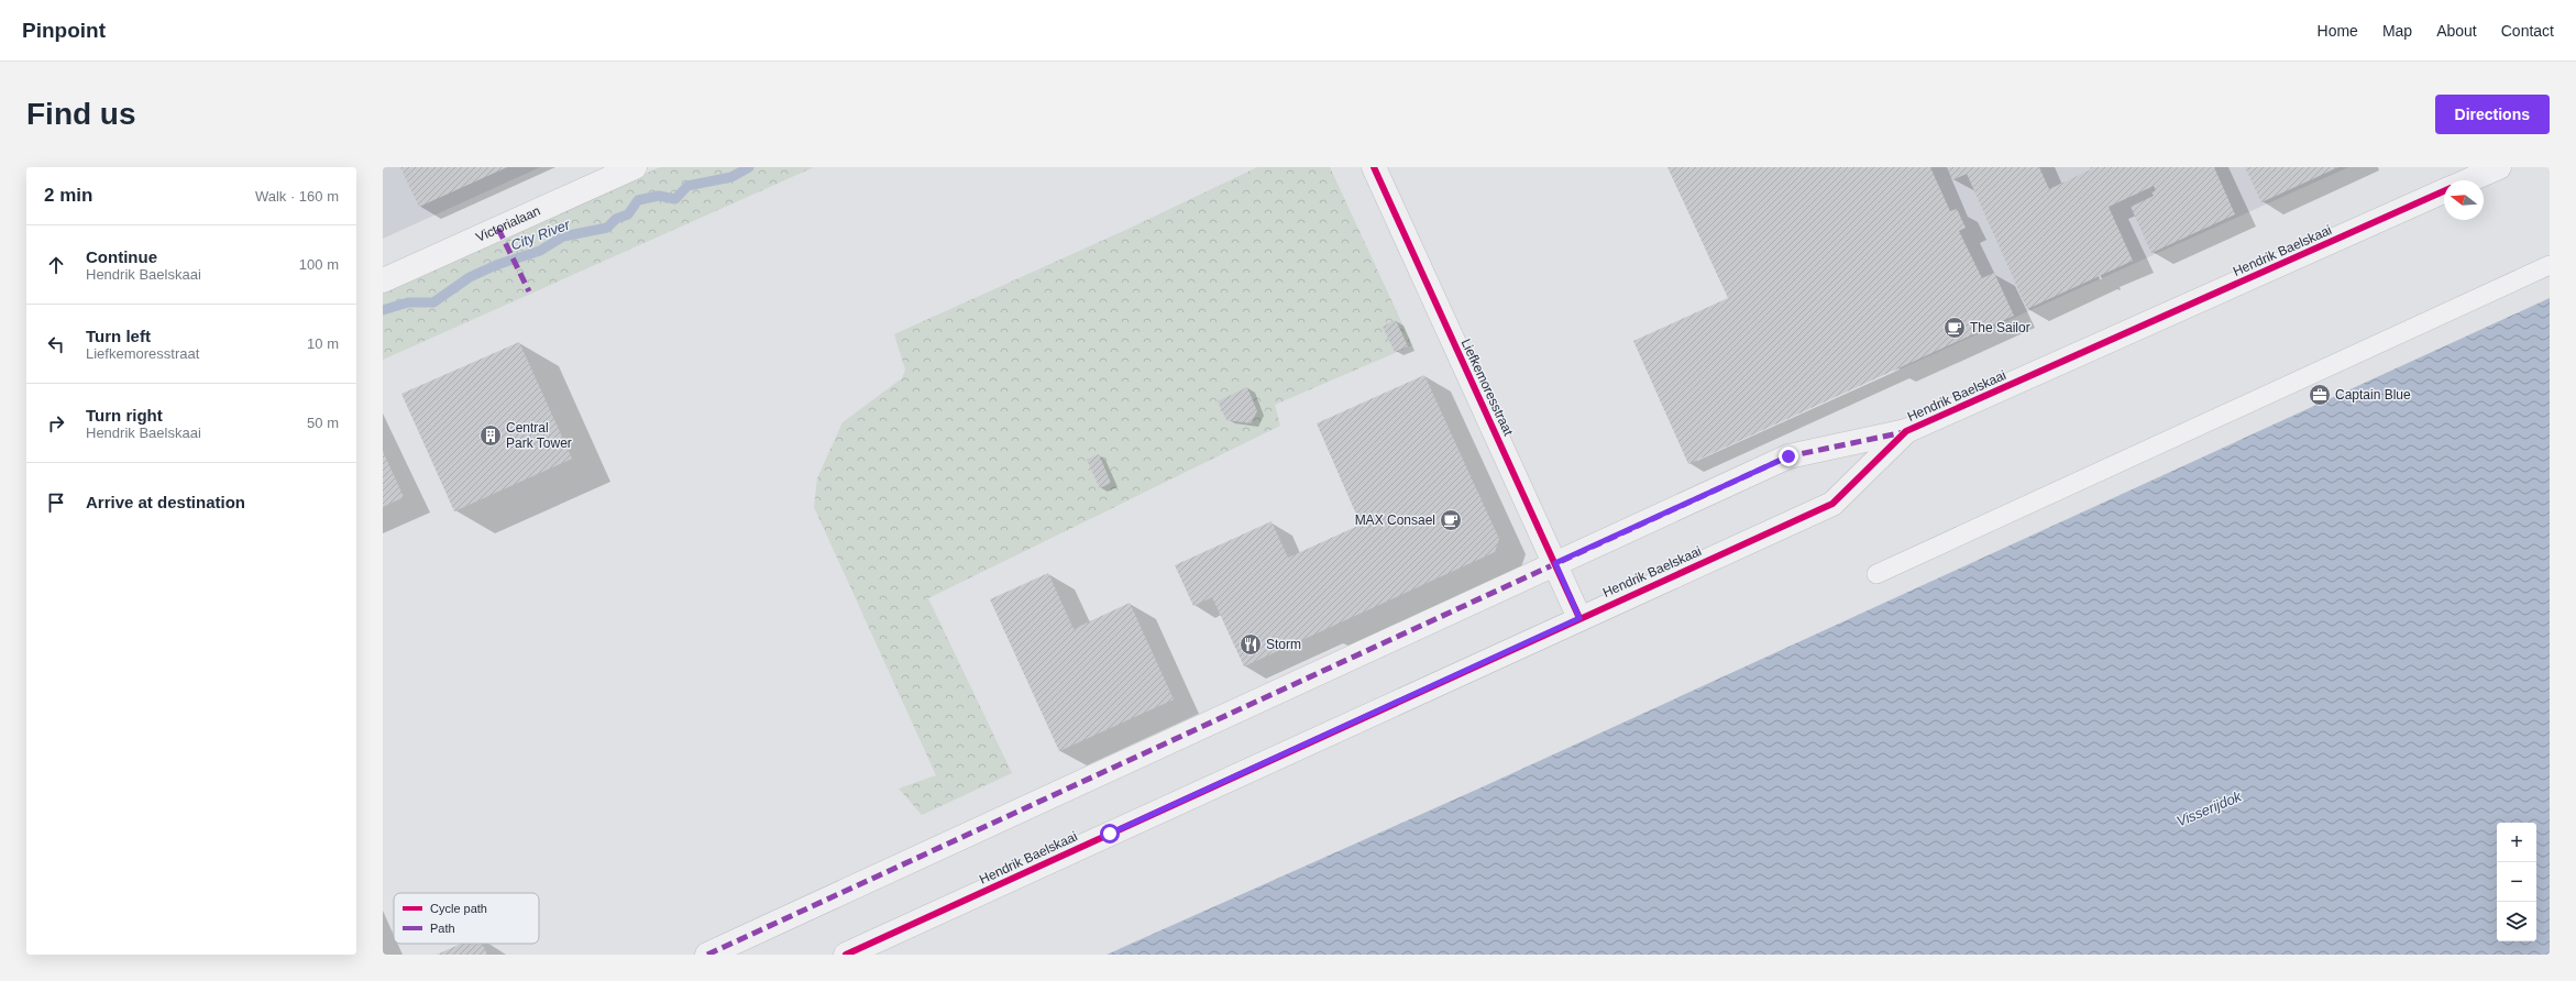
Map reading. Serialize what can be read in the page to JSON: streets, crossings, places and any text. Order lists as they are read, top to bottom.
{
  "streets": {
    "street": ["Victorialaan", "Hendrik Baelskaai", "Liefkemoresstraat"]
  },
  "crossings": [
    ["Hendrik Baelskaai", "Liefkemoresstraat"]
  ],
  "water": ["City River", "Visserijdok"],
  "places": {
    "cafe": ["The Sailor", "MAX Consael"],
    "office": ["Captain Blue"],
    "building": ["Central Park Tower"],
    "restaurant": ["Storm"]
  },
  "legend": ["Cycle path", "Path"],
  "north": "left",
  "page": {
    "header": "Pinpoint",
    "nav": [
      "Home",
      "Map",
      "About",
      "Contact"
    ],
    "buttons": "Directions",
    "title": "Find us",
    "heading": ["2 min", "Walk · 160 m"],
    "list": [
      ["Continue", "Hendrik Baelskaai", "100 m"],
      ["Turn left", "Liefkemoresstraat", "10 m"],
      ["Turn right", "Hendrik Baelskaai", "50 m"],
      "Arrive at destination"
    ],
    "map_buttons": ["+", "−"]
  }
}
